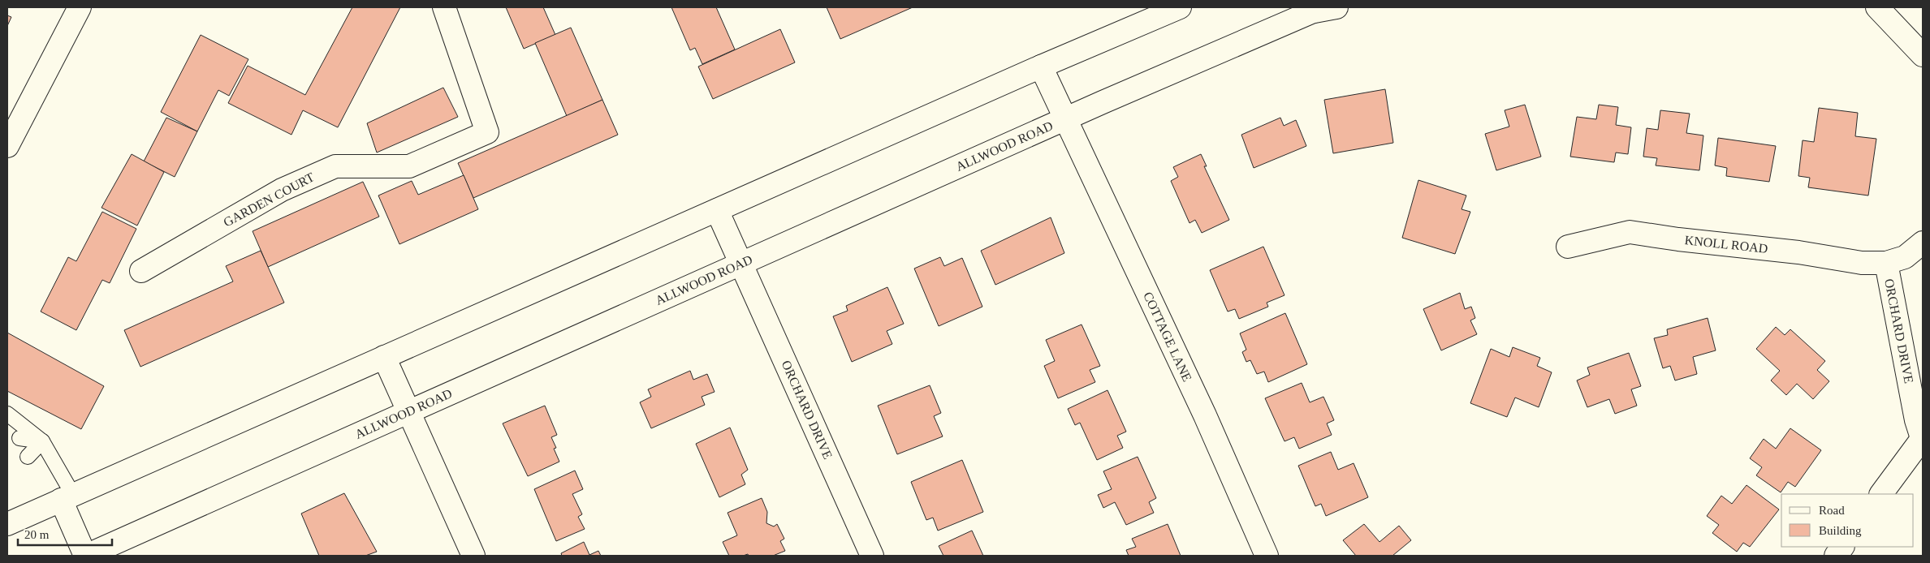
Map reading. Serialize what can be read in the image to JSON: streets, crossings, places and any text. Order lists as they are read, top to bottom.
{
  "streets": {
    "main road": [
      "ALLWOOD ROAD",
      "GARDEN COURT",
      "KNOLL ROAD",
      "ORCHARD DRIVE",
      "COTTAGE LANE"
    ]
  },
  "crossings": [
    ["ALLWOOD ROAD", "ORCHARD DRIVE"],
    ["ALLWOOD ROAD", "COTTAGE LANE"],
    ["KNOLL ROAD", "ORCHARD DRIVE"]
  ],
  "legend": ["Road", "Building"],
  "scale_bar": "20 m"
}
